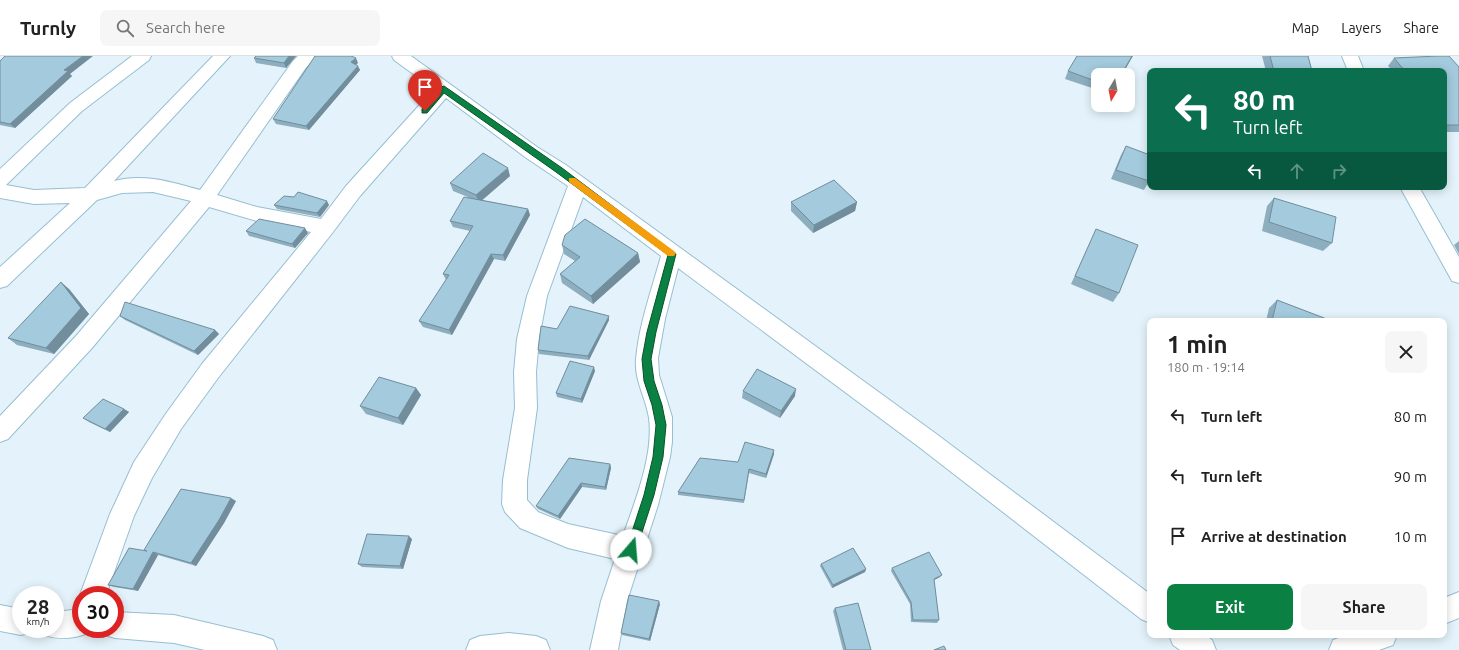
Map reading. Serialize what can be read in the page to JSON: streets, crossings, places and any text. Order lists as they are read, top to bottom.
{
  "north": "bottom",
  "page": {
    "header": "Turnly",
    "search": "Search here",
    "nav": ["Map", "Layers", "Share"],
    "turn": ["80 m", "Turn left"],
    "heading": ["1 min", "180 m · 19:14"],
    "list": [
      {
        "name": "Turn left",
        "value": "80 m"
      },
      {
        "name": "Turn left",
        "value": "90 m"
      },
      {
        "name": "Arrive at destination",
        "value": "10 m"
      }
    ],
    "buttons": ["Exit", "Share"],
    "speed": "28 km/h",
    "limit": "30"
  }
}
